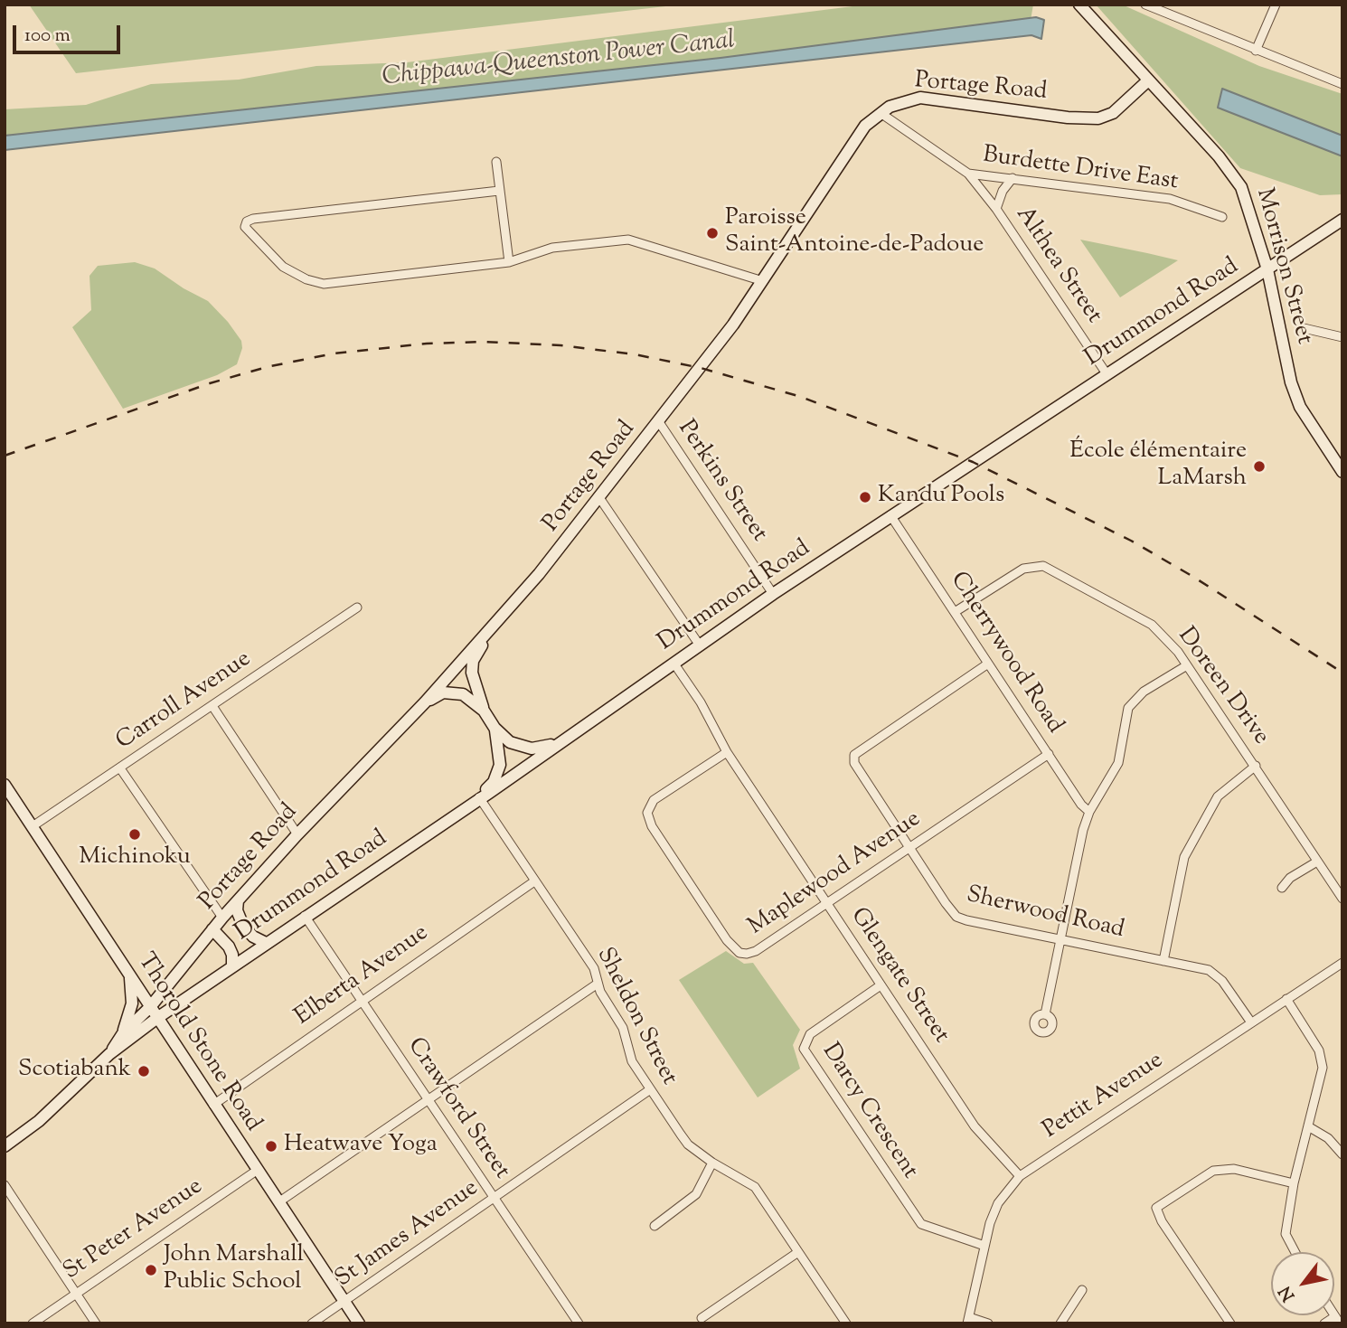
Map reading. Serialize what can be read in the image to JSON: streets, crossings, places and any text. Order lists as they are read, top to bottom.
{
  "streets": {
    "main road": [
      "Portage Road",
      "Morrison Street",
      "Drummond Road",
      "Thorold Stone Road"
    ],
    "street": [
      "Burdette Drive East",
      "Althea Street",
      "Perkins Street",
      "Cherrywood Road",
      "Doreen Drive",
      "Carroll Avenue",
      "Maplewood Avenue",
      "Sherwood Road",
      "Elberta Avenue",
      "Glengate Street",
      "Sheldon Street",
      "Pettit Avenue",
      "Crawford Street",
      "Darcy Crescent",
      "St Peter Avenue",
      "St James Avenue"
    ]
  },
  "crossings": [
    ["Portage Road", "Althea Street"],
    ["Portage Road", "Morrison Street"],
    ["Portage Road", "Drummond Road"],
    ["Portage Road", "Perkins Street"],
    ["Portage Road", "Thorold Stone Road"],
    ["Burdette Drive East", "Althea Street"],
    ["Althea Street", "Drummond Road"],
    ["Morrison Street", "Drummond Road"],
    ["Drummond Road", "Perkins Street"],
    ["Drummond Road", "Cherrywood Road"],
    ["Drummond Road", "Glengate Street"],
    ["Drummond Road", "Sheldon Street"],
    ["Drummond Road", "Thorold Stone Road"],
    ["Drummond Road", "Crawford Street"],
    ["Cherrywood Road", "Doreen Drive"],
    ["Cherrywood Road", "Maplewood Avenue"],
    ["Cherrywood Road", "Sherwood Road"],
    ["Carroll Avenue", "Thorold Stone Road"],
    ["Maplewood Avenue", "Sherwood Road"],
    ["Maplewood Avenue", "Glengate Street"],
    ["Sherwood Road", "Pettit Avenue"],
    ["Elberta Avenue", "Sheldon Street"],
    ["Elberta Avenue", "Thorold Stone Road"],
    ["Elberta Avenue", "Crawford Street"],
    ["Glengate Street", "Pettit Avenue"],
    ["Glengate Street", "Darcy Crescent"],
    ["Sheldon Street", "St James Avenue"],
    ["Thorold Stone Road", "St Peter Avenue"],
    ["Thorold Stone Road", "St James Avenue"],
    ["Pettit Avenue", "Darcy Crescent"],
    ["Crawford Street", "St James Avenue"]
  ],
  "water": ["Chippawa-Queenston Power Canal"],
  "places": [
    "Paroisse Saint-Antoine-de-Padoue",
    "École élémentaire LaMarsh",
    "Kandu Pools",
    "Michinoku",
    "Scotiabank",
    "Heatwave Yoga",
    "John Marshall Public School"
  ],
  "scale_bar": "100 m",
  "north": "bottom left"
}
